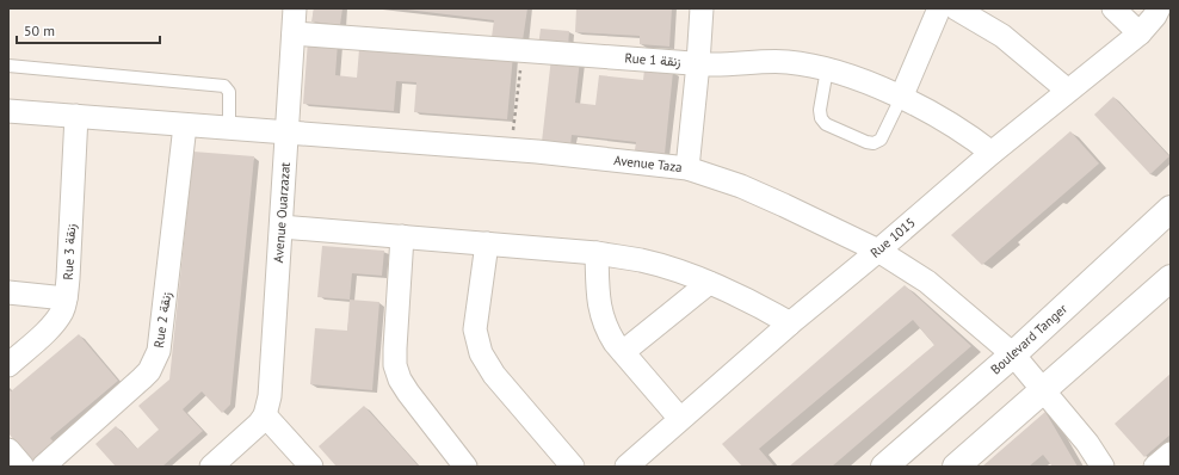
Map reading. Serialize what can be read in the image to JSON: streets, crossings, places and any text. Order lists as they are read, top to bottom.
{
  "streets": {
    "street": [
      "Rue 1 زنقة",
      "Avenue Taza",
      "Avenue Ouarzazat",
      "Rue 1015",
      "Rue 3 زنقة",
      "Rue 2 زنقة",
      "Boulevard Tanger"
    ]
  },
  "crossings": [
    ["Rue 1 زنقة", "Avenue Ouarzazat"],
    ["Rue 1 زنقة", "Rue 1015"],
    ["Avenue Taza", "Avenue Ouarzazat"],
    ["Avenue Taza", "Rue 1015"],
    ["Avenue Taza", "Rue 3 زنقة"],
    ["Avenue Taza", "Rue 2 زنقة"],
    ["Avenue Taza", "Boulevard Tanger"]
  ],
  "scale_bar": "50 m"
}
